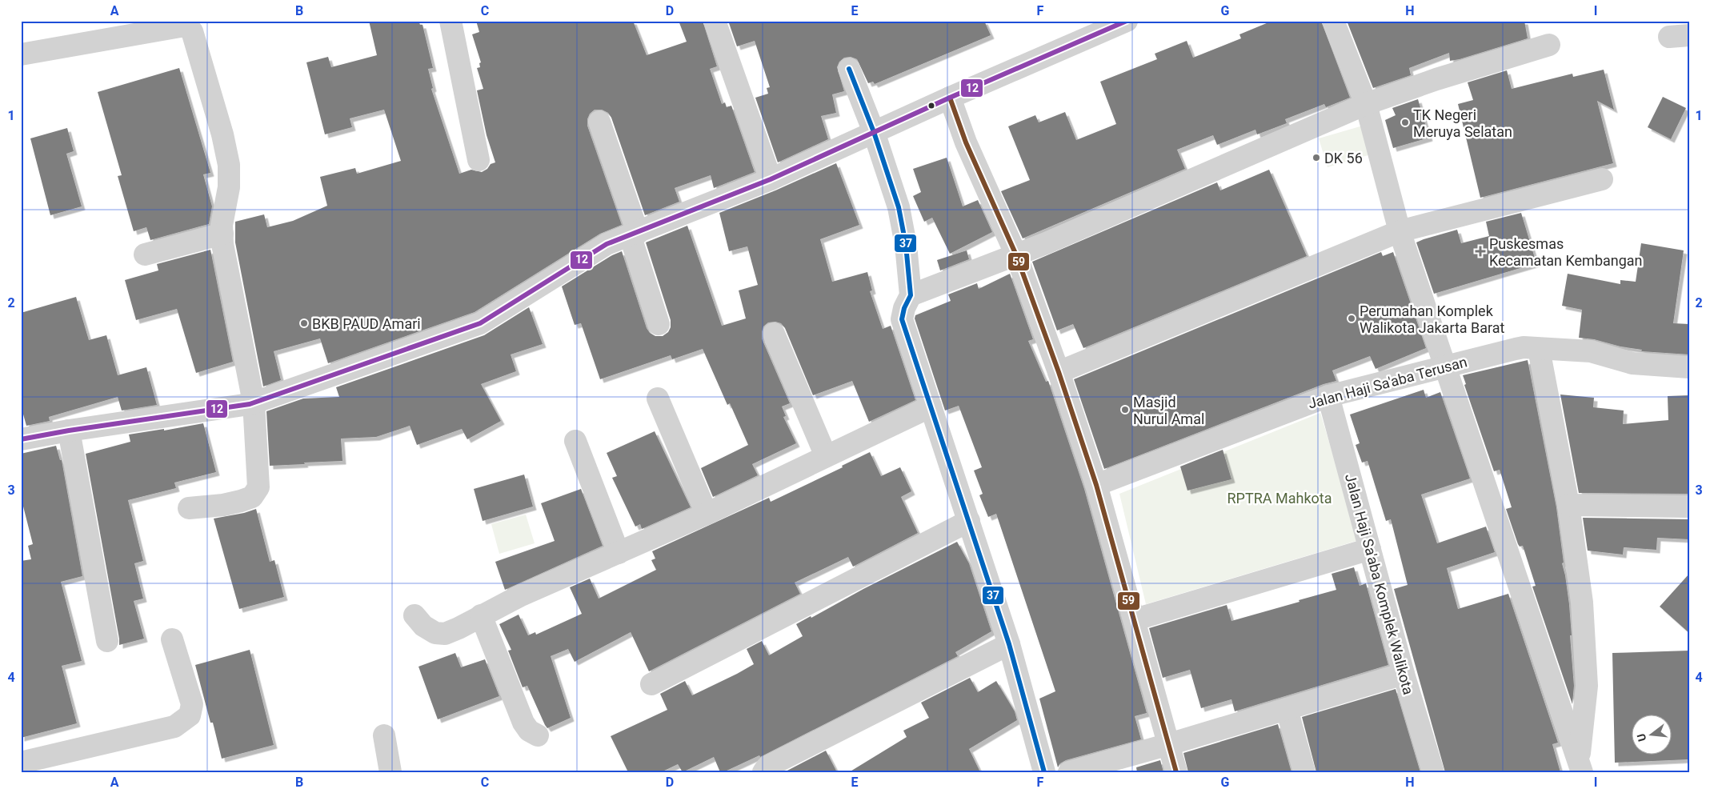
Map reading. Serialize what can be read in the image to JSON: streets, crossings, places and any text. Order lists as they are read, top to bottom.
{
  "streets": {
    "street": ["Jalan Haji Sa'aba Terusan", "Jalan Haji Sa'aba Komplek Walikota"]
  },
  "crossings": [
    ["Jalan Haji Sa'aba Terusan", "Jalan Haji Sa'aba Komplek Walikota"]
  ],
  "parks": ["RPTRA Mahkota"],
  "places": {
    "other": [
      "TK Negeri Meruya Selatan",
      "DK 56",
      "Perumahan Komplek Walikota Jakarta Barat",
      "BKB PAUD Amari",
      "Masjid Nurul Amal"
    ],
    "health": ["Puskesmas Kecamatan Kembangan"]
  },
  "lines": ["transit line 12", "transit line 37", "transit line 59"],
  "north": "left",
  "grid": {
    "columns": [
      "A",
      "B",
      "C",
      "D",
      "E",
      "F",
      "G",
      "H",
      "I"
    ],
    "rows": [
      "1",
      "2",
      "3",
      "4"
    ]
  }
}
